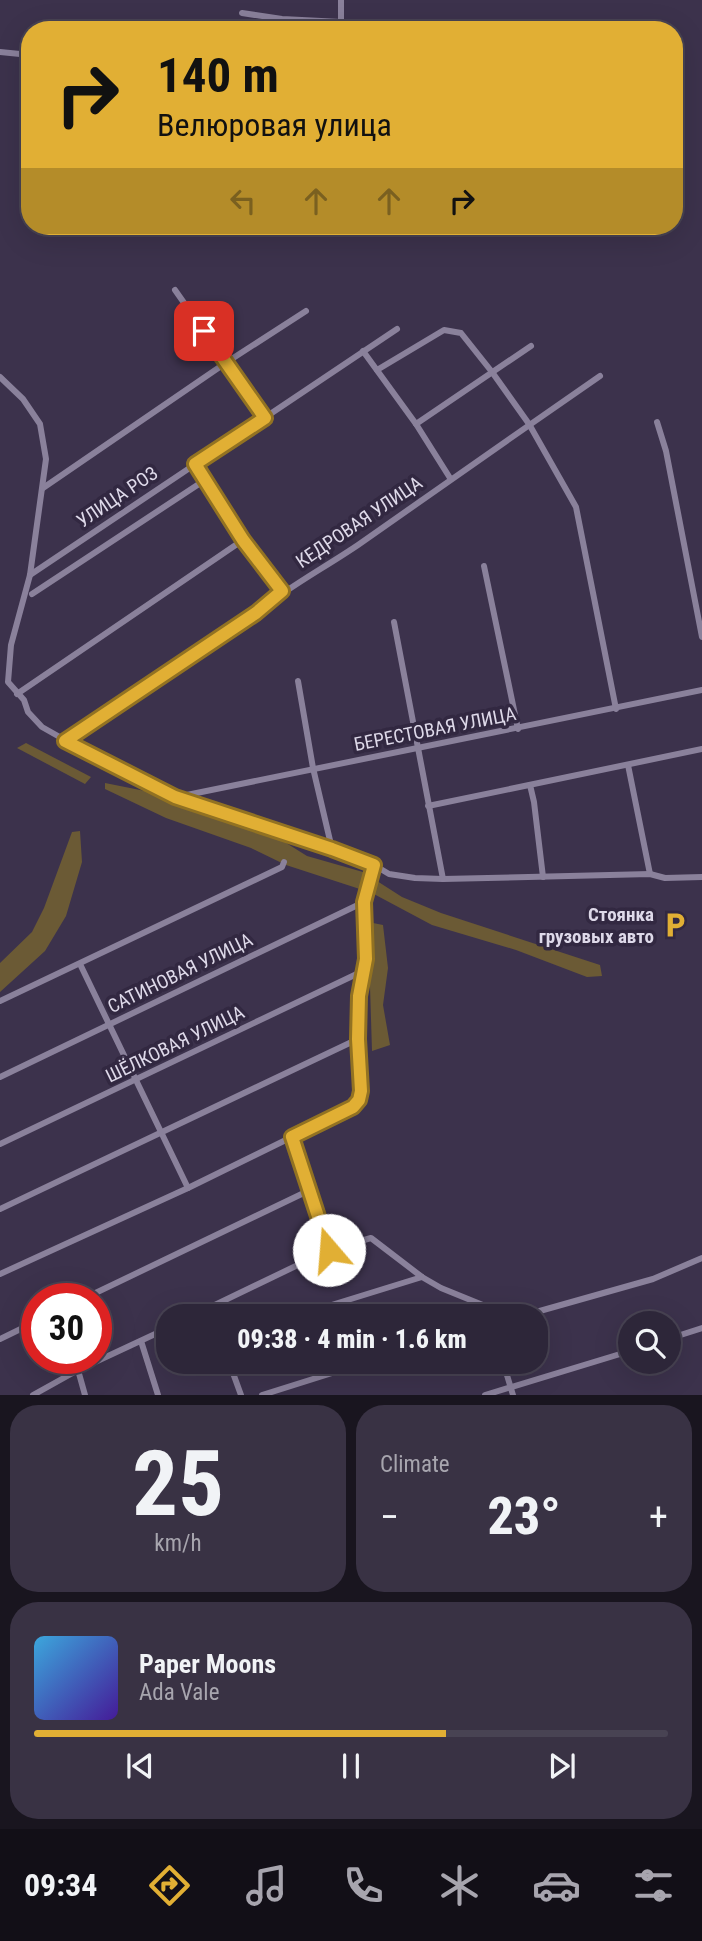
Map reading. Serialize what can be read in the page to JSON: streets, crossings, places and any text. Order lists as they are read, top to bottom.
{
  "streets": {
    "street": [
      "УЛИЦА РОЗ",
      "КЕДРОВАЯ УЛИЦА",
      "БЕРЕСТОВАЯ УЛИЦА",
      "САТИНОВАЯ УЛИЦА",
      "ШЁЛКОВАЯ УЛИЦА"
    ]
  },
  "places": {
    "parking": ["Стоянка грузовых авто"]
  },
  "page": {
    "turn": ["140 m", "Велюровая улица"],
    "limit": "30",
    "trip": "09:38 · 4 min · 1.6 km",
    "tile": [
      ["25", "km/h"],
      "Climate"
    ],
    "heat": ["−", "23°", "+"],
    "song": ["Paper Moons", "Ada Vale"],
    "tabs": "09:34"
  }
}
